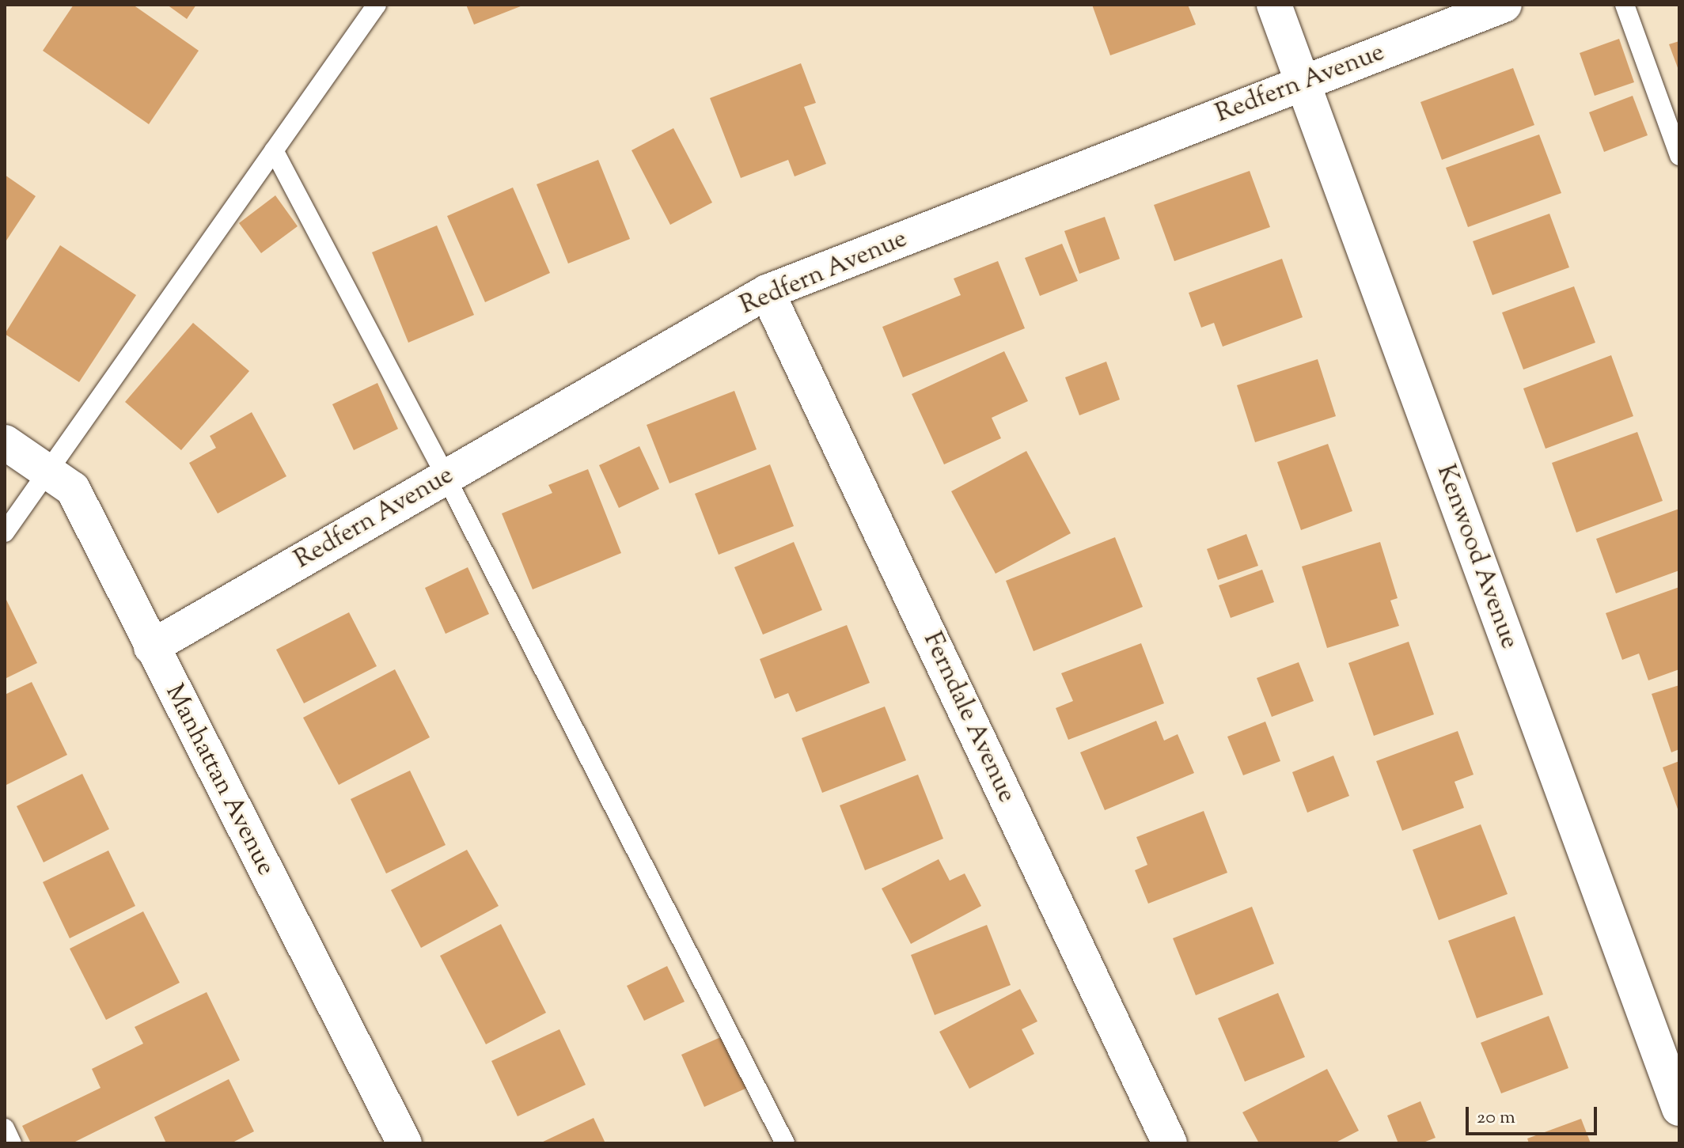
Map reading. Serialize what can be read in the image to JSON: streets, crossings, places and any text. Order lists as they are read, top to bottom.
{
  "streets": {
    "street": [
      "Redfern Avenue",
      "Kenwood Avenue",
      "Ferndale Avenue",
      "Manhattan Avenue"
    ]
  },
  "crossings": [
    ["Redfern Avenue", "Kenwood Avenue"],
    ["Redfern Avenue", "Ferndale Avenue"],
    ["Redfern Avenue", "Manhattan Avenue"]
  ],
  "scale_bar": "20 m"
}
